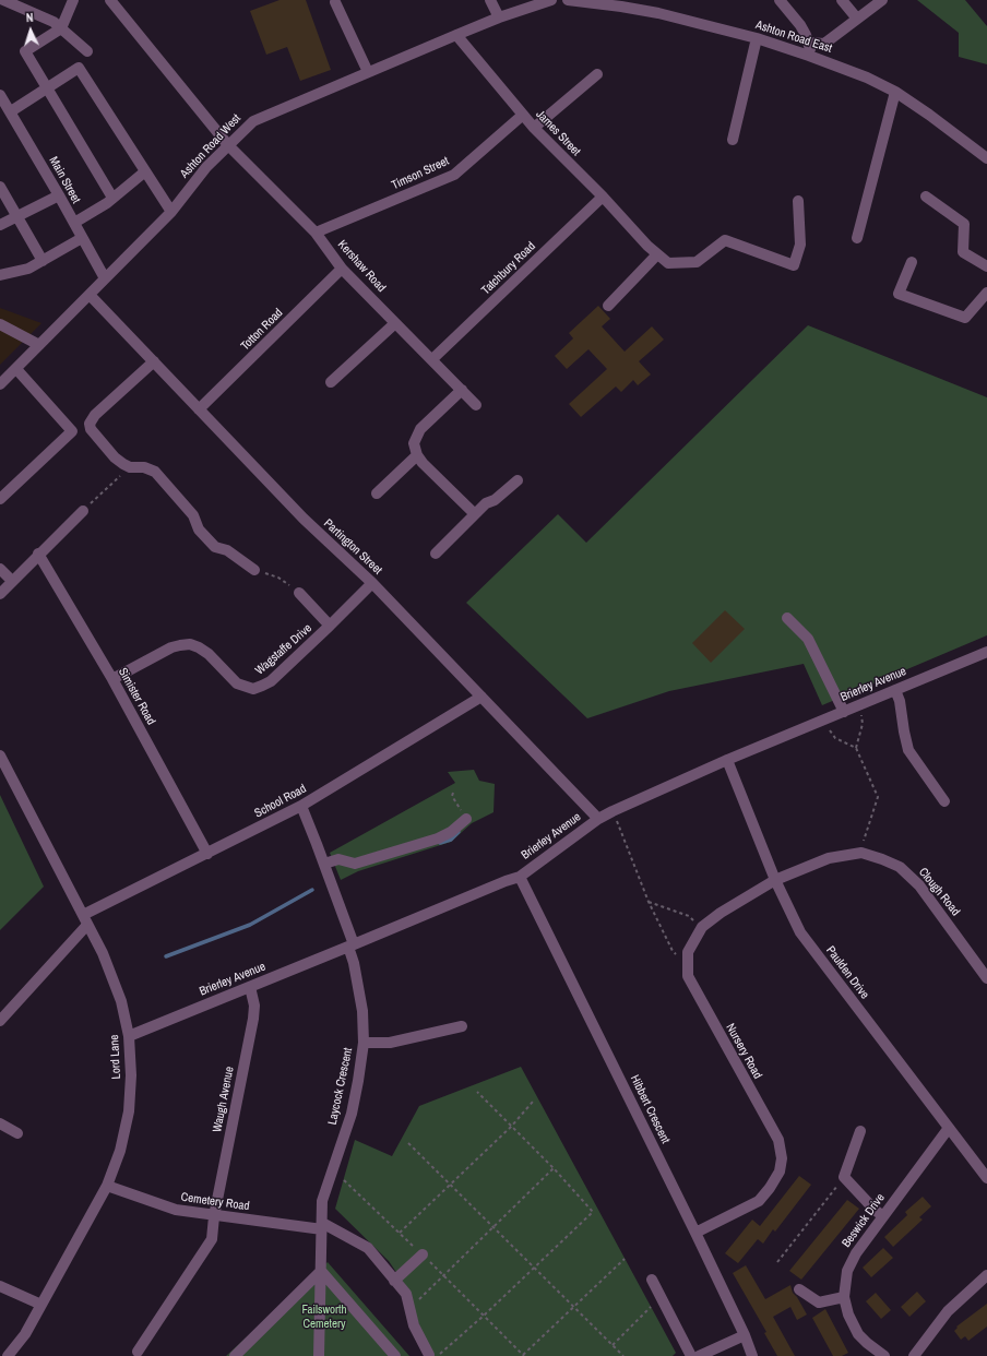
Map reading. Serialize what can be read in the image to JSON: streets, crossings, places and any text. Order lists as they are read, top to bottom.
{
  "streets": {
    "street": [
      "Ashton Road East",
      "James Street",
      "Ashton Road West",
      "Timson Street",
      "Main Street",
      "Kershaw Road",
      "Tatchbury Road",
      "Totton Road",
      "Partington Street",
      "Wagstaffe Drive",
      "Brierley Avenue",
      "Simister Road",
      "School Road",
      "Clough Road",
      "Paulden Drive",
      "Nursery Road",
      "Lord Lane",
      "Laycock Crescent",
      "Waugh Avenue",
      "Hibbert Crescent",
      "Cemetery Road",
      "Beswick Drive"
    ]
  },
  "crossings": [
    ["James Street", "Ashton Road West"],
    ["James Street", "Timson Street"],
    ["James Street", "Tatchbury Road"],
    ["Ashton Road West", "Main Street"],
    ["Ashton Road West", "Kershaw Road"],
    ["Ashton Road West", "Partington Street"],
    ["Timson Street", "Kershaw Road"],
    ["Kershaw Road", "Tatchbury Road"],
    ["Kershaw Road", "Totton Road"],
    ["Totton Road", "Partington Street"],
    ["Partington Street", "Wagstaffe Drive"],
    ["Partington Street", "Brierley Avenue"],
    ["Partington Street", "School Road"],
    ["Wagstaffe Drive", "Simister Road"],
    ["Brierley Avenue", "Paulden Drive"],
    ["Brierley Avenue", "Lord Lane"],
    ["Brierley Avenue", "Laycock Crescent"],
    ["Brierley Avenue", "Waugh Avenue"],
    ["Brierley Avenue", "Hibbert Crescent"],
    ["Simister Road", "School Road"],
    ["School Road", "Lord Lane"],
    ["School Road", "Laycock Crescent"],
    ["Clough Road", "Paulden Drive"],
    ["Clough Road", "Nursery Road"],
    ["Paulden Drive", "Nursery Road"],
    ["Paulden Drive", "Beswick Drive"],
    ["Nursery Road", "Hibbert Crescent"],
    ["Lord Lane", "Cemetery Road"],
    ["Laycock Crescent", "Cemetery Road"],
    ["Waugh Avenue", "Cemetery Road"]
  ],
  "parks": ["Failsworth Cemetery"],
  "north": "top"
}
